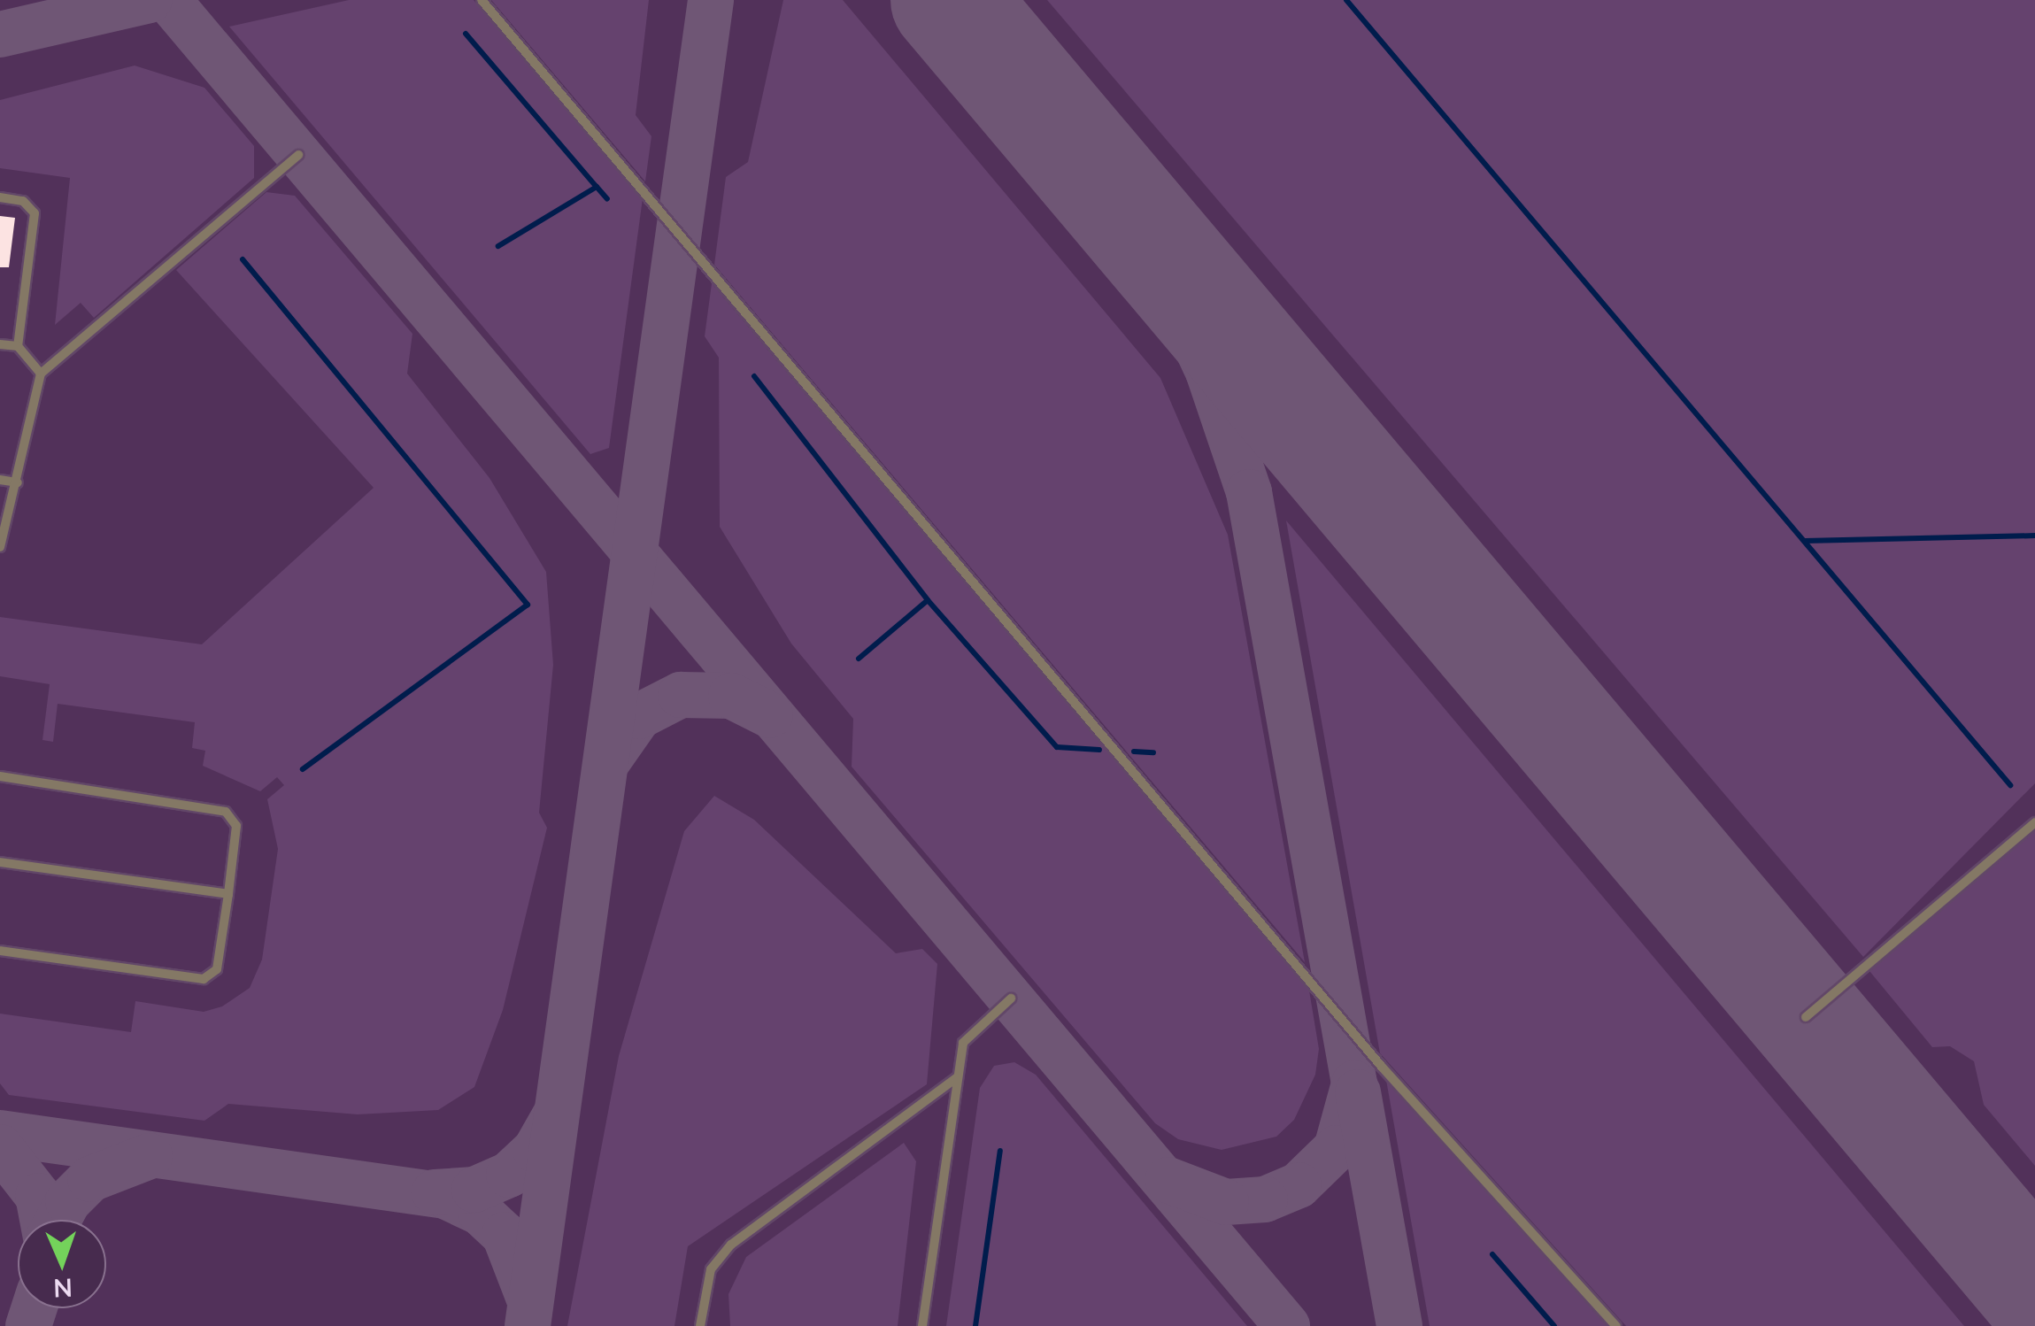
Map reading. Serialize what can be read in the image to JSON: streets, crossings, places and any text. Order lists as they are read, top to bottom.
{
  "north": "bottom"
}
